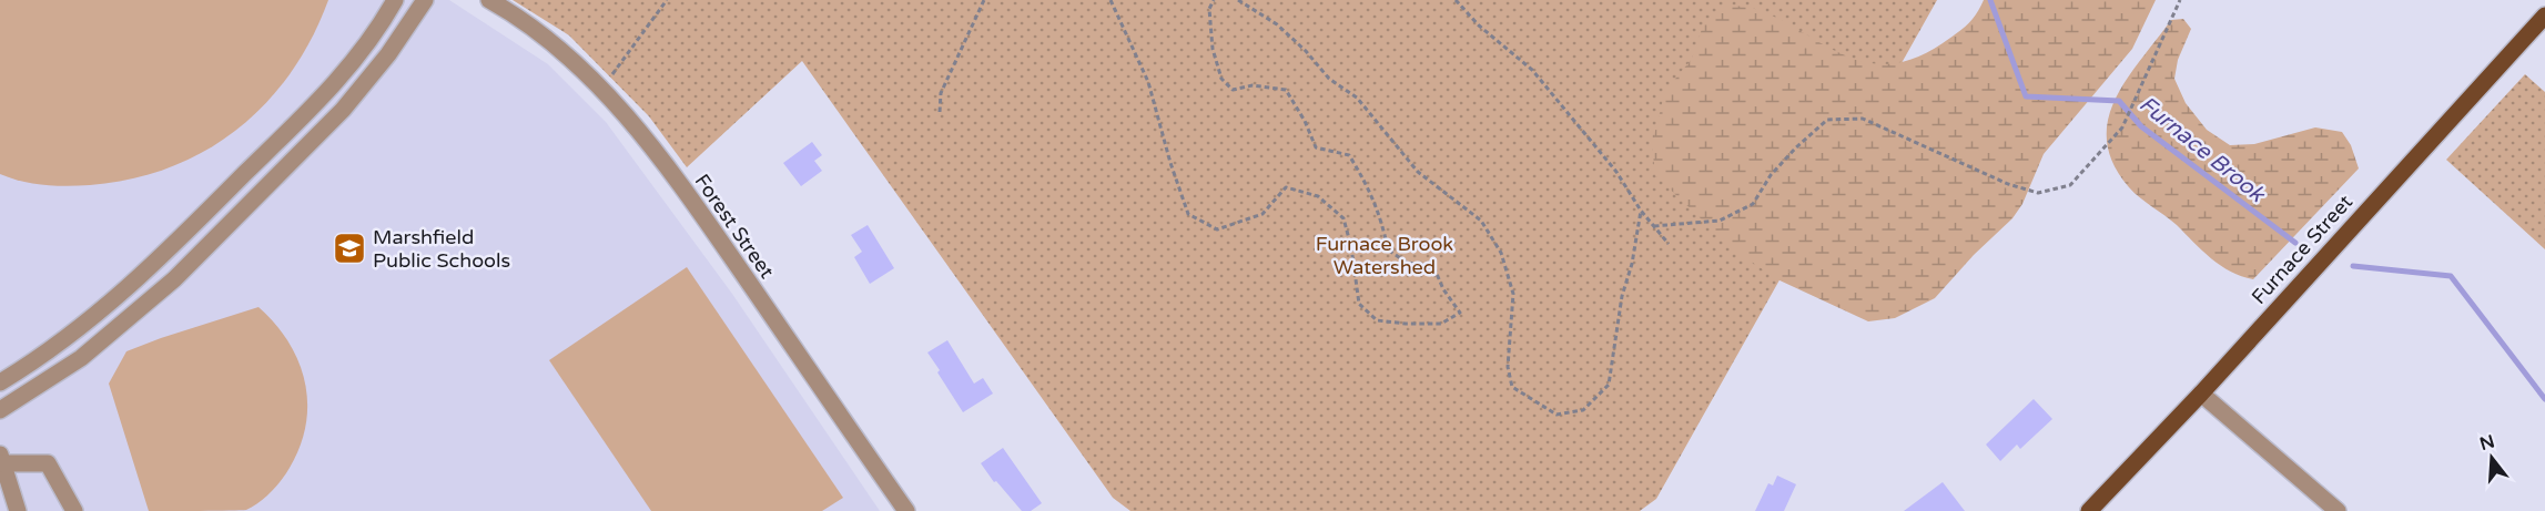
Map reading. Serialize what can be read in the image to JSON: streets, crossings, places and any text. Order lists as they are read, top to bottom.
{
  "streets": {
    "main road": ["Furnace Street"],
    "street": ["Forest Street"]
  },
  "water": ["Furnace Brook"],
  "parks": ["Furnace Brook Watershed"],
  "places": {
    "school or university": ["Marshfield Public Schools"]
  },
  "north": "top"
}
